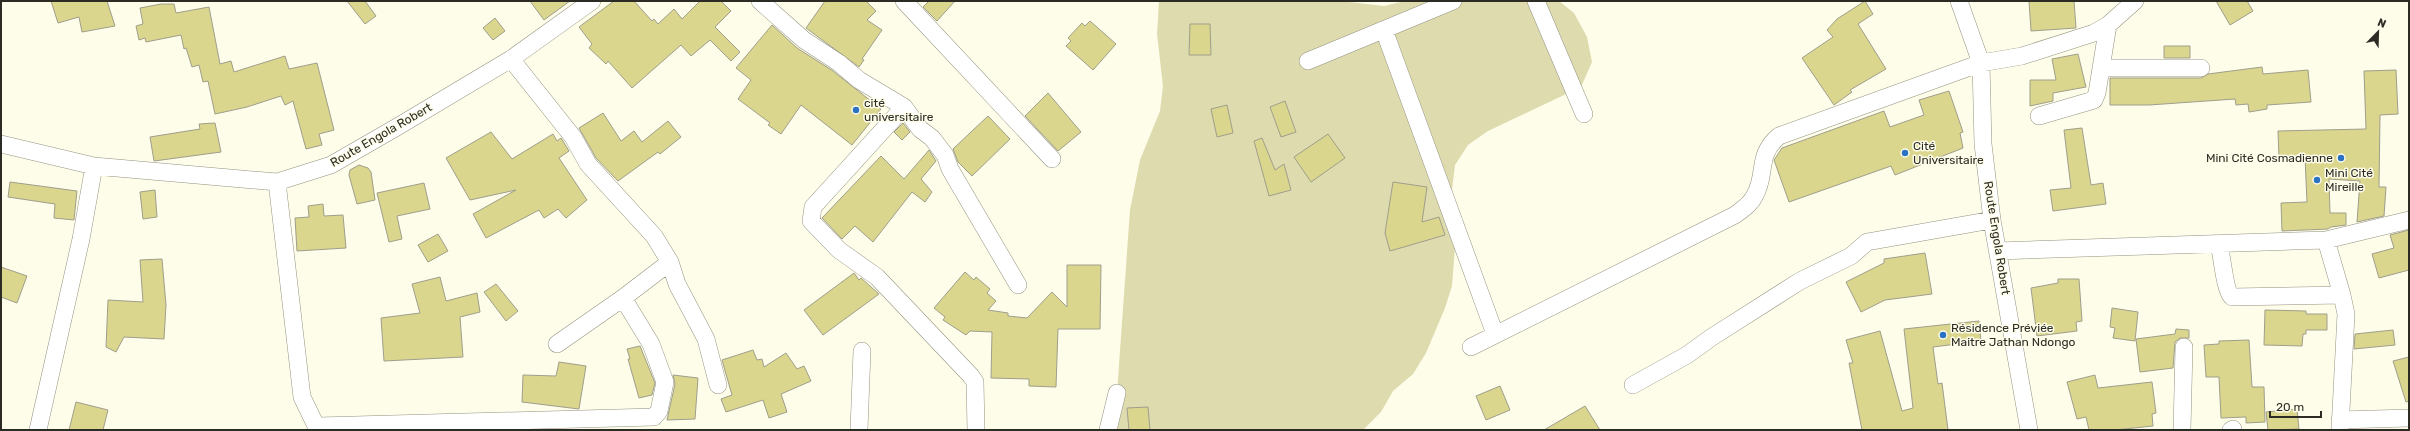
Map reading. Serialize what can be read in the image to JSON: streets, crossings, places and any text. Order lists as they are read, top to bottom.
{
  "streets": {
    "street": ["Route Engola Robert"]
  },
  "places": [
    "cité universitaire",
    "Cité Universitaire",
    "Mini Cité Cosmadienne",
    "Mini Cité Mireille",
    "Résidence Préviée Maitre Jathan Ndongo"
  ],
  "scale_bar": "20 m",
  "north": "top right"
}
